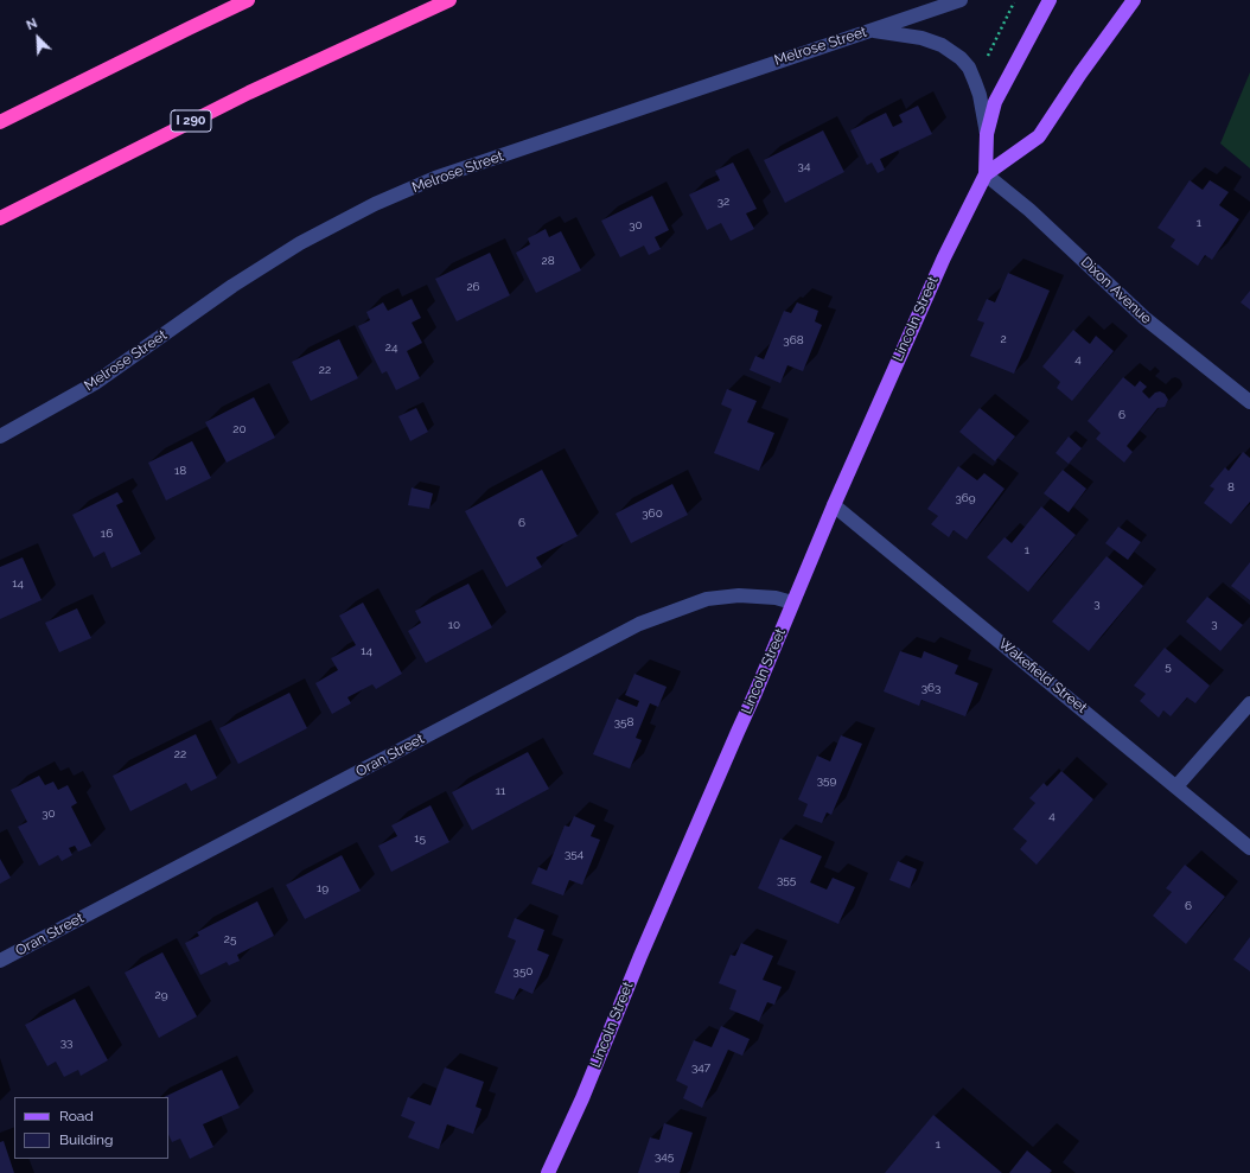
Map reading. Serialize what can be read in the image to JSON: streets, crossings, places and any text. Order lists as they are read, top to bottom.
{
  "streets": {
    "highway": ["I 290"],
    "main road": ["Lincoln Street"],
    "street": [
      "Melrose Street",
      "Dixon Avenue",
      "Wakefield Street",
      "Oran Street"
    ]
  },
  "crossings": [
    ["Dixon Avenue", "Lincoln Street"],
    ["Lincoln Street", "Wakefield Street"],
    ["Lincoln Street", "Oran Street"]
  ],
  "house_numbers": [
    "34",
    "32",
    "1",
    "30",
    "28",
    "26",
    "2",
    "368",
    "24",
    "4",
    "22",
    "6",
    "20",
    "18",
    "8",
    "369",
    "360",
    "6",
    "16",
    "1",
    "14",
    "3",
    "3",
    "10",
    "14",
    "5",
    "363",
    "358",
    "22",
    "359",
    "11",
    "30",
    "4",
    "15",
    "354",
    "355",
    "19",
    "6",
    "25",
    "350",
    "29",
    "33",
    "347",
    "1",
    "345"
  ],
  "legend": ["Road", "Building"],
  "north": "top left"
}
